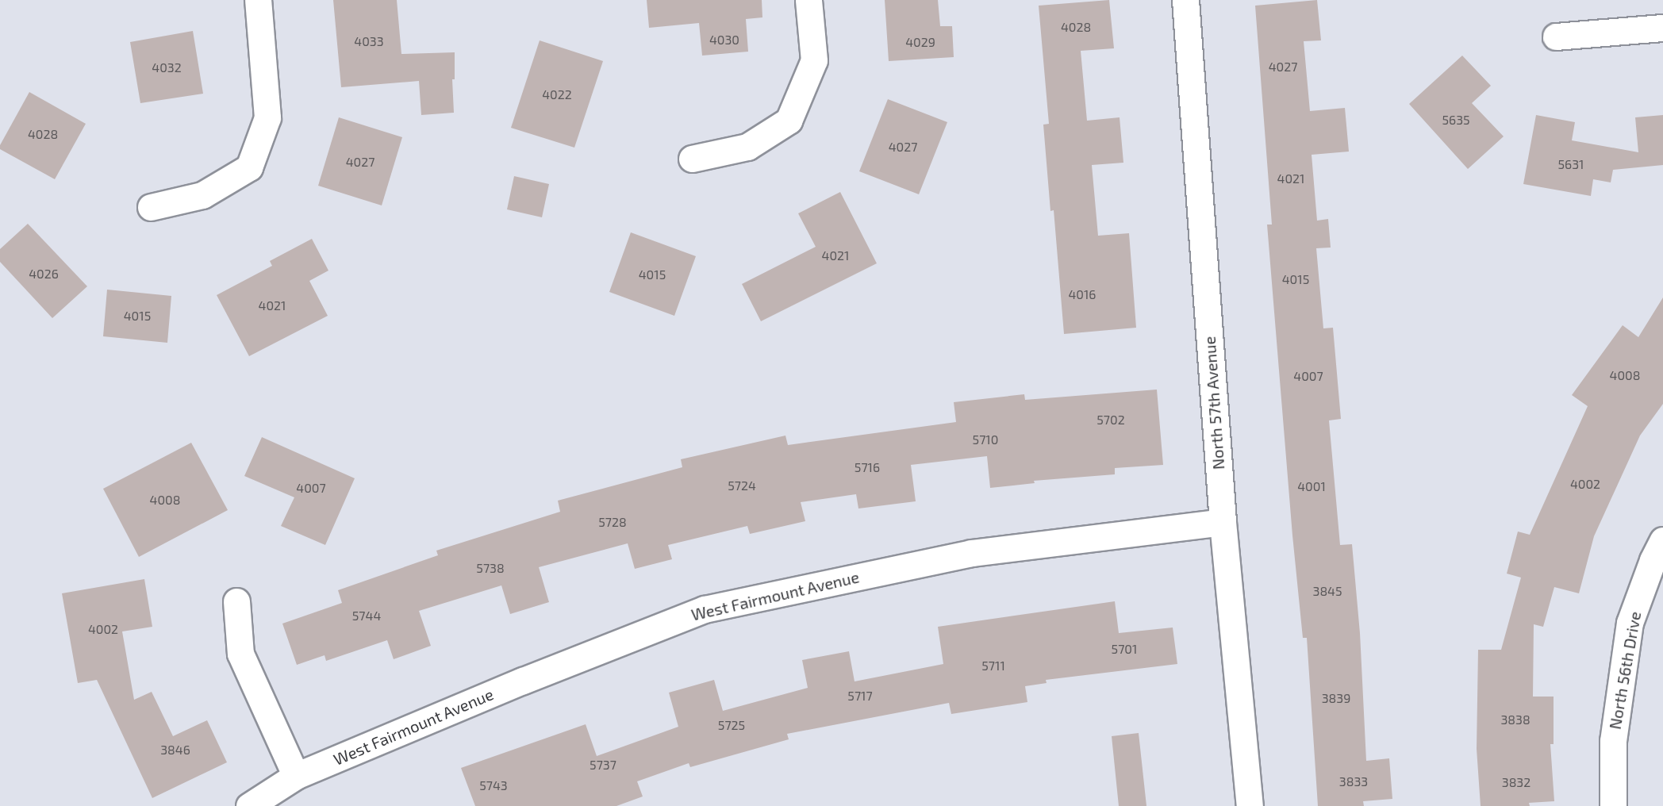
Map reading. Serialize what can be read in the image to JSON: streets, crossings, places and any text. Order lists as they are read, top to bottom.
{
  "streets": {
    "street": ["North 57th Avenue", "West Fairmount Avenue", "North 56th Drive"]
  },
  "crossings": [
    ["North 57th Avenue", "West Fairmount Avenue"]
  ],
  "house_numbers": [
    "4028",
    "4030",
    "4033",
    "4029",
    "4027",
    "4032",
    "4022",
    "5635",
    "4028",
    "4027",
    "4027",
    "5631",
    "4021",
    "4021",
    "4026",
    "4015",
    "4015",
    "4016",
    "4021",
    "4015",
    "4008",
    "4007",
    "5702",
    "5710",
    "5716",
    "4002",
    "5724",
    "4001",
    "4007",
    "4008",
    "5728",
    "5738",
    "3845",
    "5744",
    "4002",
    "5701",
    "5711",
    "5717",
    "3839",
    "3838",
    "5725",
    "3846",
    "5737",
    "3833",
    "3832",
    "5743"
  ]
}
